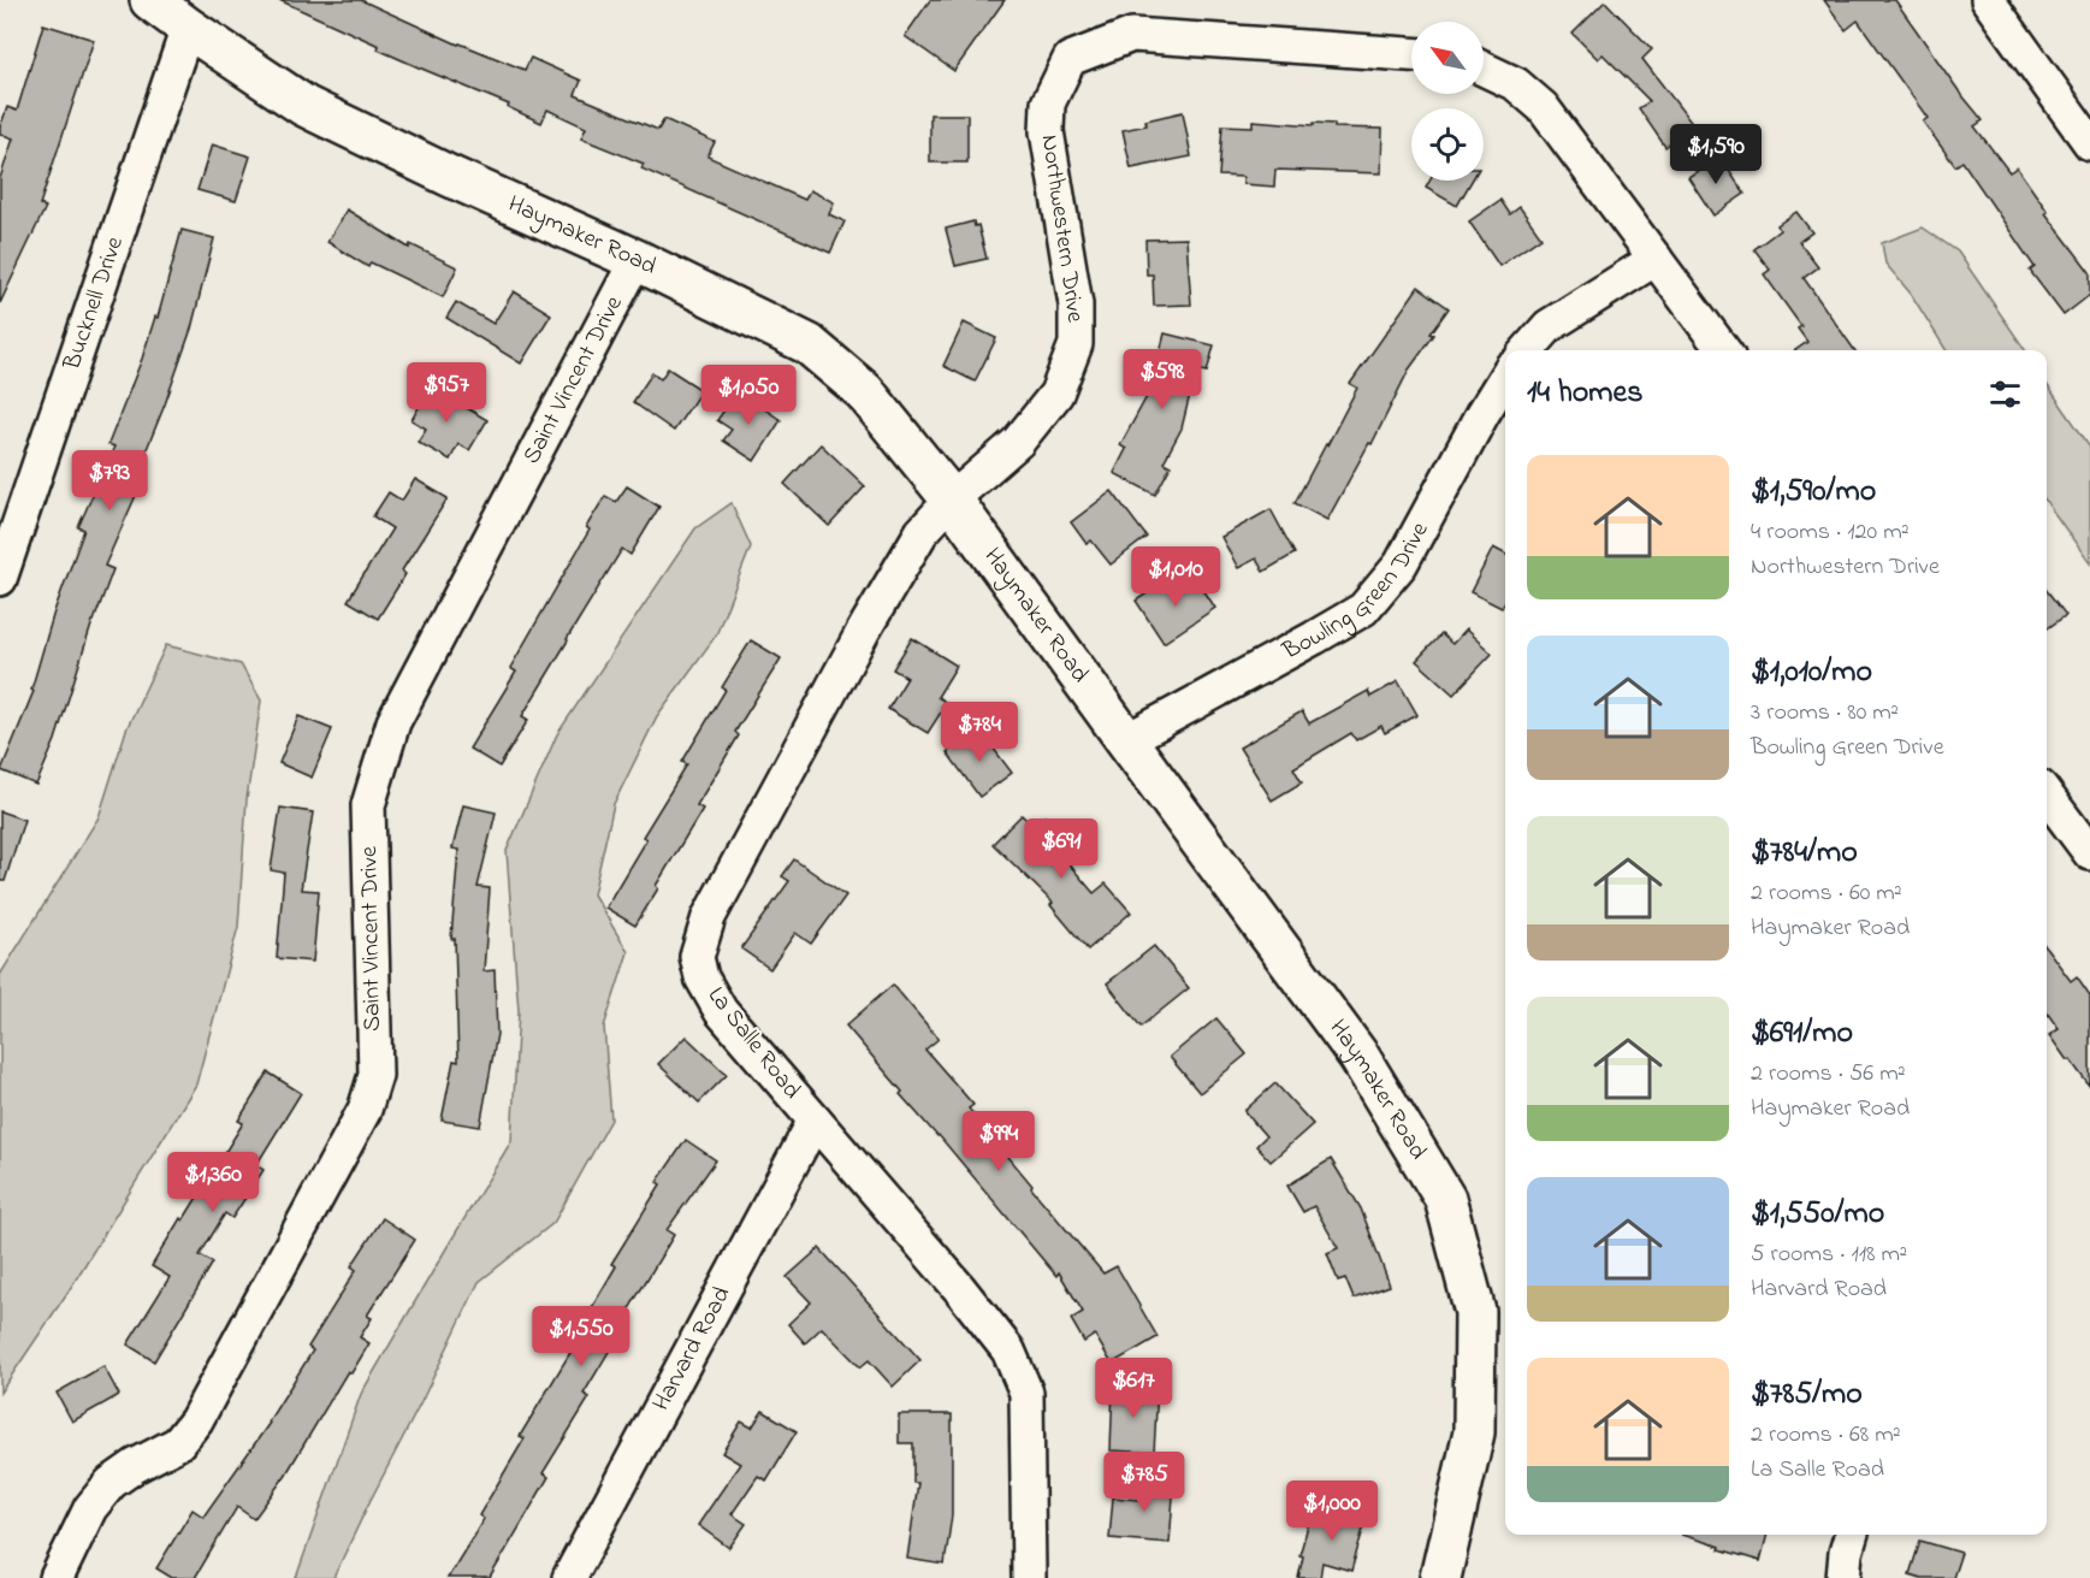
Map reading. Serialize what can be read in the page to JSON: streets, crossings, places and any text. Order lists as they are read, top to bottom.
{
  "streets": {
    "main road": ["Haymaker Road"],
    "street": [
      "Northwestern Drive",
      "Bucknell Drive",
      "Saint Vincent Drive",
      "Bowling Green Drive",
      "La Salle Road",
      "Harvard Road"
    ]
  },
  "crossings": [
    ["Northwestern Drive", "Haymaker Road"],
    ["Northwestern Drive", "La Salle Road"],
    ["Haymaker Road", "Bucknell Drive"],
    ["Haymaker Road", "Saint Vincent Drive"],
    ["Haymaker Road", "Bowling Green Drive"],
    ["Haymaker Road", "La Salle Road"],
    ["La Salle Road", "Harvard Road"]
  ],
  "north": "top left",
  "page": {
    "price": [
      "$1,590",
      "$598",
      "$957",
      "$1,050",
      "$793",
      "$1,010",
      "$784",
      "$691",
      "$994",
      "$1,360",
      "$1,550",
      "$617",
      "$785",
      "$1,000"
    ],
    "heading": "14 homes",
    "list": [
      {
        "name": "$1,590/mo",
        "note": "4 rooms · 120 m² · Northwestern Drive"
      },
      {
        "name": "$1,010/mo",
        "note": "3 rooms · 80 m² · Bowling Green Drive"
      },
      {
        "name": "$784/mo",
        "note": "2 rooms · 60 m² · Haymaker Road"
      },
      {
        "name": "$691/mo",
        "note": "2 rooms · 56 m² · Haymaker Road"
      },
      {
        "name": "$1,550/mo",
        "note": "5 rooms · 118 m² · Harvard Road"
      },
      {
        "name": "$785/mo",
        "note": "2 rooms · 68 m² · La Salle Road"
      }
    ]
  }
}
